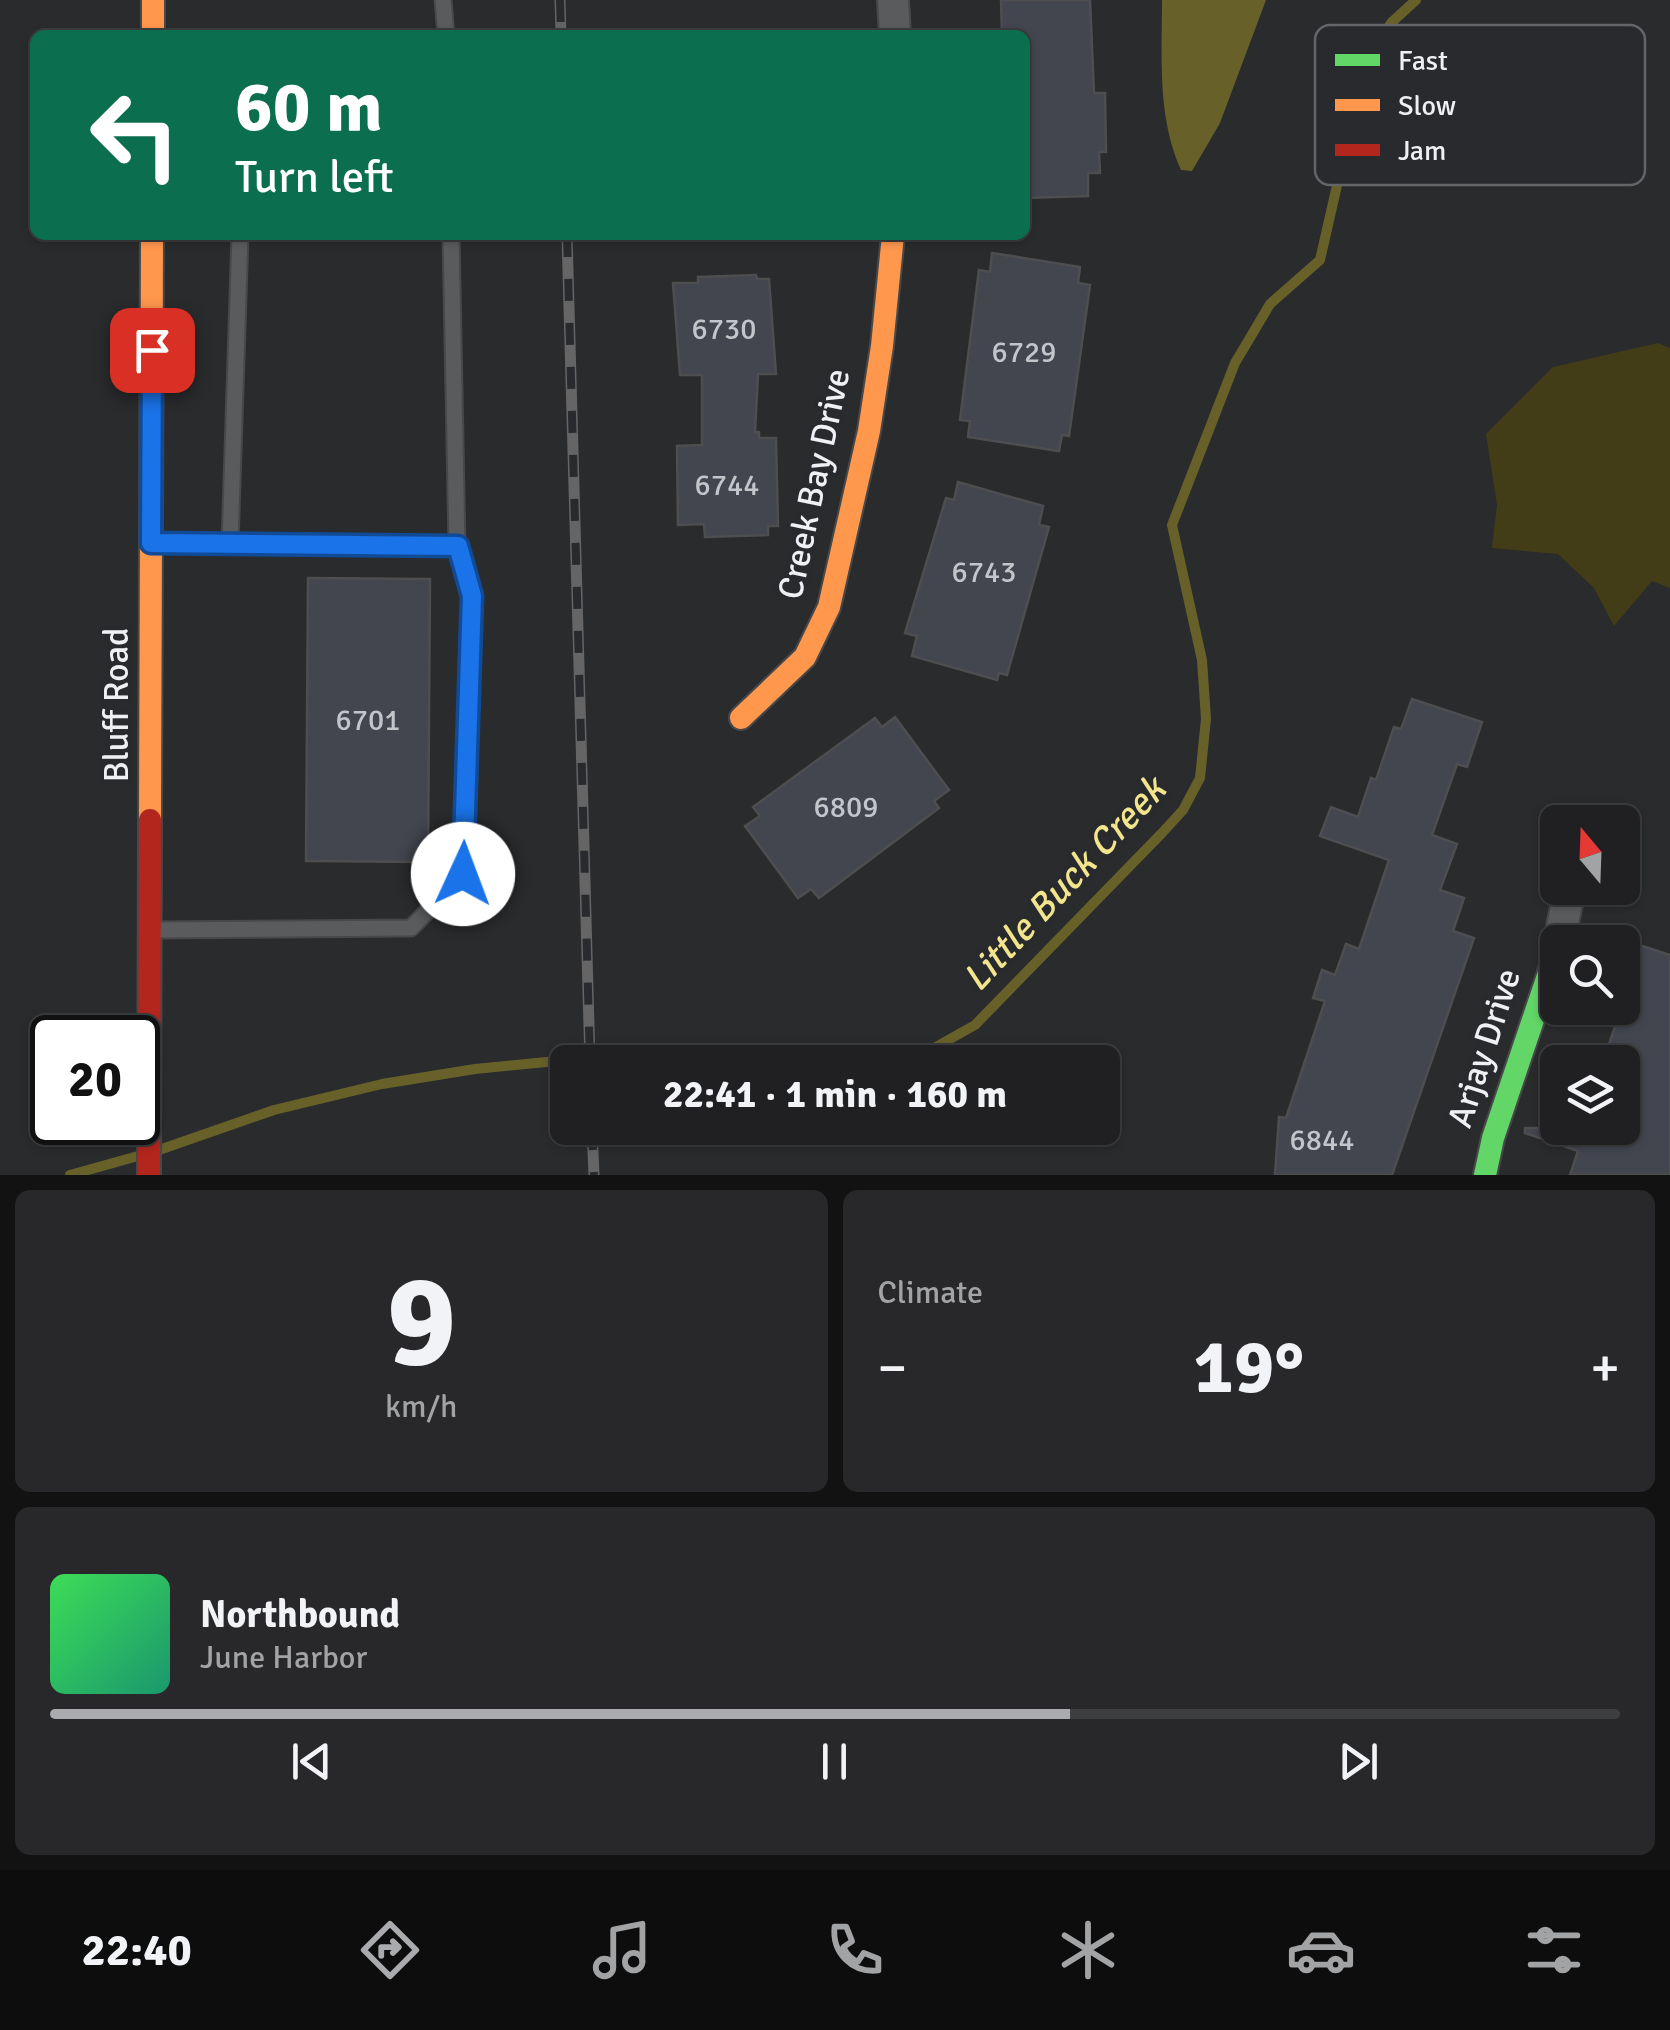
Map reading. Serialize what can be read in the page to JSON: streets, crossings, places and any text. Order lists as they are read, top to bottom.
{
  "streets": {
    "main road": ["Creek Bay Drive", "Bluff Road", "Arjay Drive"]
  },
  "water": ["Little Buck Creek"],
  "house_numbers": [
    "6730",
    "6729",
    "6744",
    "6743",
    "6701",
    "6809",
    "6844"
  ],
  "legend": ["Fast", "Slow", "Jam"],
  "north": "top",
  "page": {
    "turn": ["60 m", "Turn left"],
    "limit": "20",
    "trip": "22:41 · 1 min · 160 m",
    "tile": [
      ["9", "km/h"],
      "Climate"
    ],
    "heat": ["−", "19°", "+"],
    "song": ["Northbound", "June Harbor"],
    "tabs": "22:40"
  }
}
